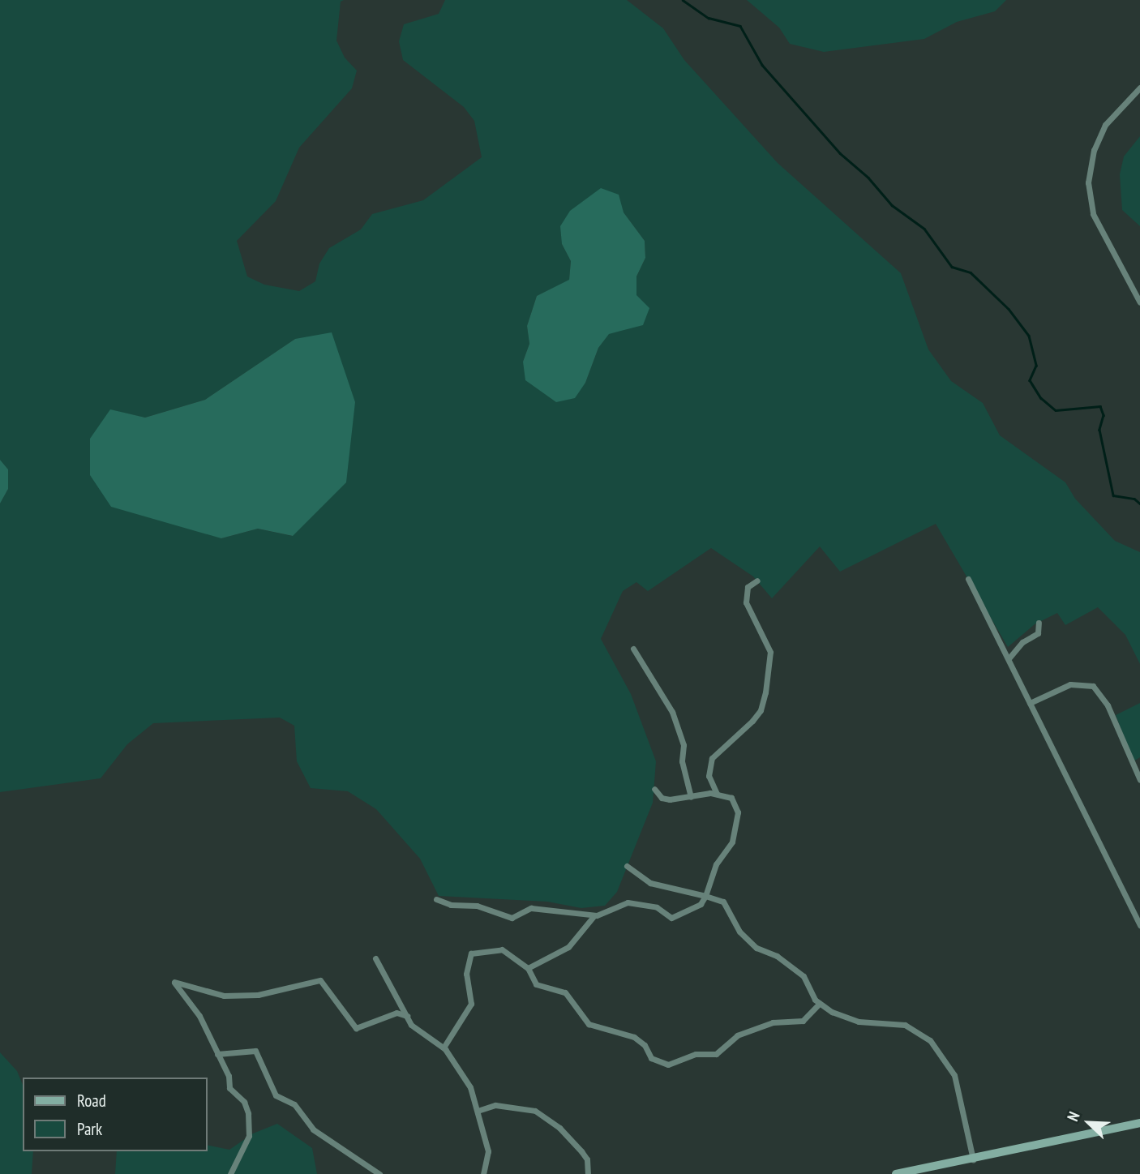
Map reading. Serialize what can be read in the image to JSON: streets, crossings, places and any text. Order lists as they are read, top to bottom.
{
  "legend": ["Road", "Park"],
  "north": "top left"
}
